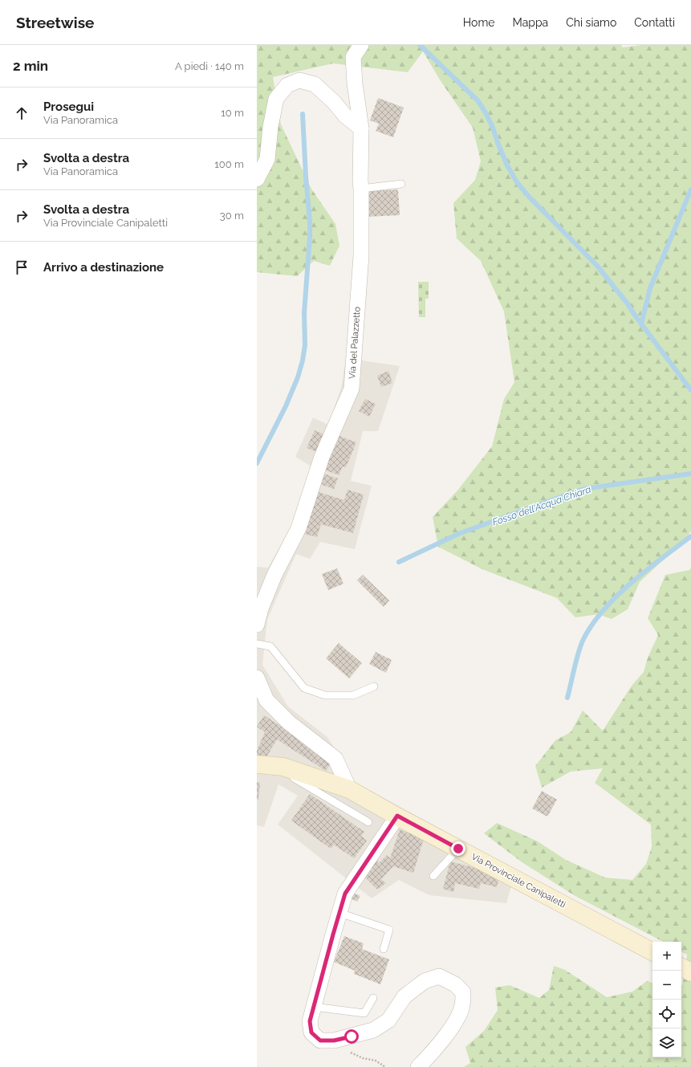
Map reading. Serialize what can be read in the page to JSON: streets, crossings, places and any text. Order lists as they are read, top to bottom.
{
  "streets": {
    "main road": ["Via Provinciale Canipaletti"],
    "street": ["Via del Palazzetto"]
  },
  "water": ["Fosso dell'Acqua Chiara"],
  "page": {
    "header": "Streetwise",
    "nav": [
      "Home",
      "Mappa",
      "Chi siamo",
      "Contatti"
    ],
    "heading": ["2 min", "A piedi · 140 m"],
    "list": [
      ["Prosegui", "Via Panoramica", "10 m"],
      ["Svolta a destra", "Via Panoramica", "100 m"],
      ["Svolta a destra", "Via Provinciale Canipaletti", "30 m"],
      "Arrivo a destinazione"
    ],
    "map_buttons": ["+", "−"]
  }
}
